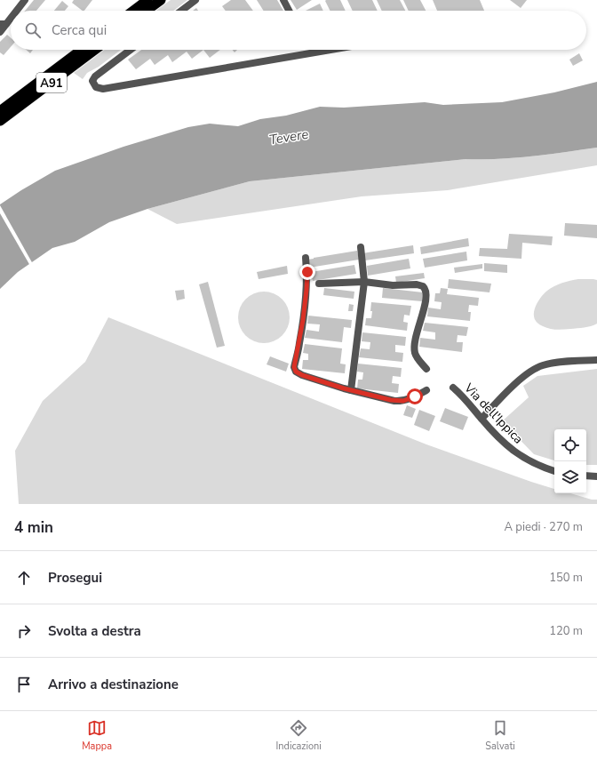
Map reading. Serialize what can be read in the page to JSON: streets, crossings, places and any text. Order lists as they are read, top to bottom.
{
  "streets": {
    "highway": ["A91"],
    "street": ["Via dell'Ippica"]
  },
  "water": ["Tevere"],
  "page": {
    "search": "Cerca qui",
    "heading": ["4 min", "A piedi · 270 m"],
    "list": [
      ["Prosegui", "150 m"],
      ["Svolta a destra", "120 m"],
      "Arrivo a destinazione"
    ],
    "nav": ["Mappa", "Indicazioni", "Salvati"]
  }
}
